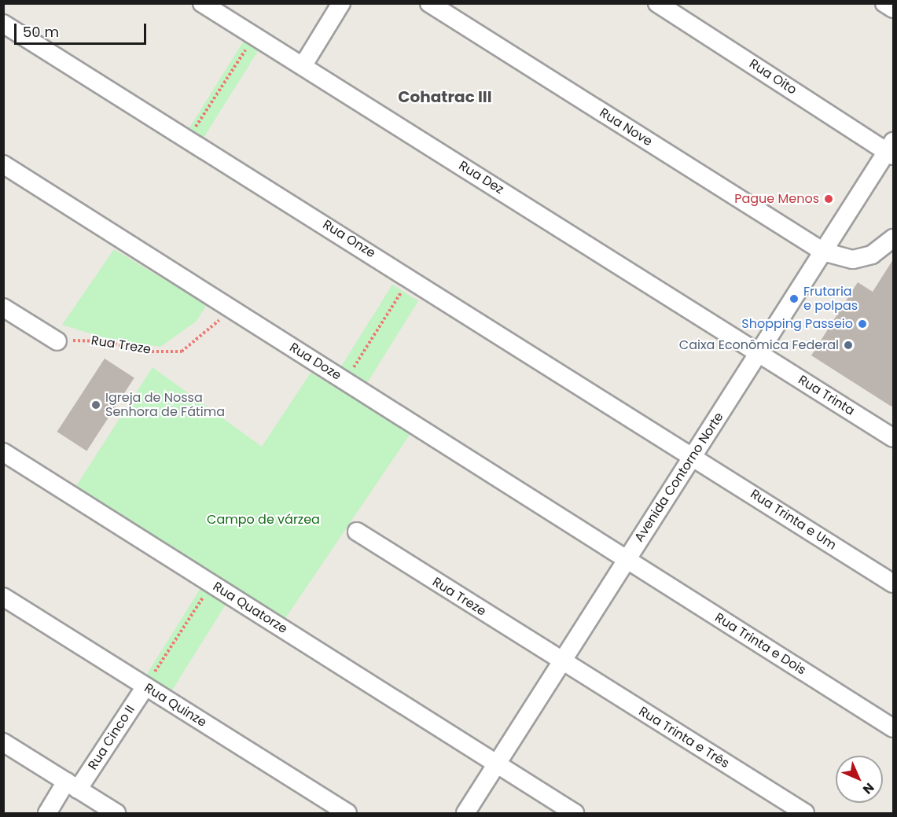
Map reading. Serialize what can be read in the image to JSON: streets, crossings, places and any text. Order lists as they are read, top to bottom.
{
  "streets": {
    "street": [
      "Rua Oito",
      "Rua Nove",
      "Rua Dez",
      "Rua Onze",
      "Rua Treze",
      "Rua Doze",
      "Rua Trinta",
      "Avenida Contorno Norte",
      "Rua Trinta e Um",
      "Rua Quatorze",
      "Rua Trinta e Dois",
      "Rua Quinze",
      "Rua Cinco II",
      "Rua Trinta e Três"
    ]
  },
  "crossings": [
    ["Rua Oito", "Avenida Contorno Norte"],
    ["Rua Nove", "Avenida Contorno Norte"],
    ["Rua Dez", "Rua Trinta"],
    ["Rua Dez", "Avenida Contorno Norte"],
    ["Rua Onze", "Avenida Contorno Norte"],
    ["Rua Onze", "Rua Trinta e Um"],
    ["Rua Treze", "Rua Doze"],
    ["Rua Treze", "Avenida Contorno Norte"],
    ["Rua Treze", "Rua Trinta e Três"],
    ["Rua Doze", "Avenida Contorno Norte"],
    ["Rua Doze", "Rua Trinta e Dois"],
    ["Rua Trinta", "Avenida Contorno Norte"],
    ["Avenida Contorno Norte", "Rua Trinta e Um"],
    ["Avenida Contorno Norte", "Rua Quatorze"],
    ["Avenida Contorno Norte", "Rua Trinta e Dois"],
    ["Avenida Contorno Norte", "Rua Trinta e Três"],
    ["Rua Quinze", "Rua Cinco II"]
  ],
  "districts": ["Cohatrac III"],
  "parks": ["Campo de várzea"],
  "places": [
    "Pague Menos",
    "Frutaria e polpas",
    "Shopping Passeio",
    "Caixa Econômica Federal",
    "Igreja de Nossa Senhora de Fátima"
  ],
  "scale_bar": "50 m",
  "north": "bottom right"
}
